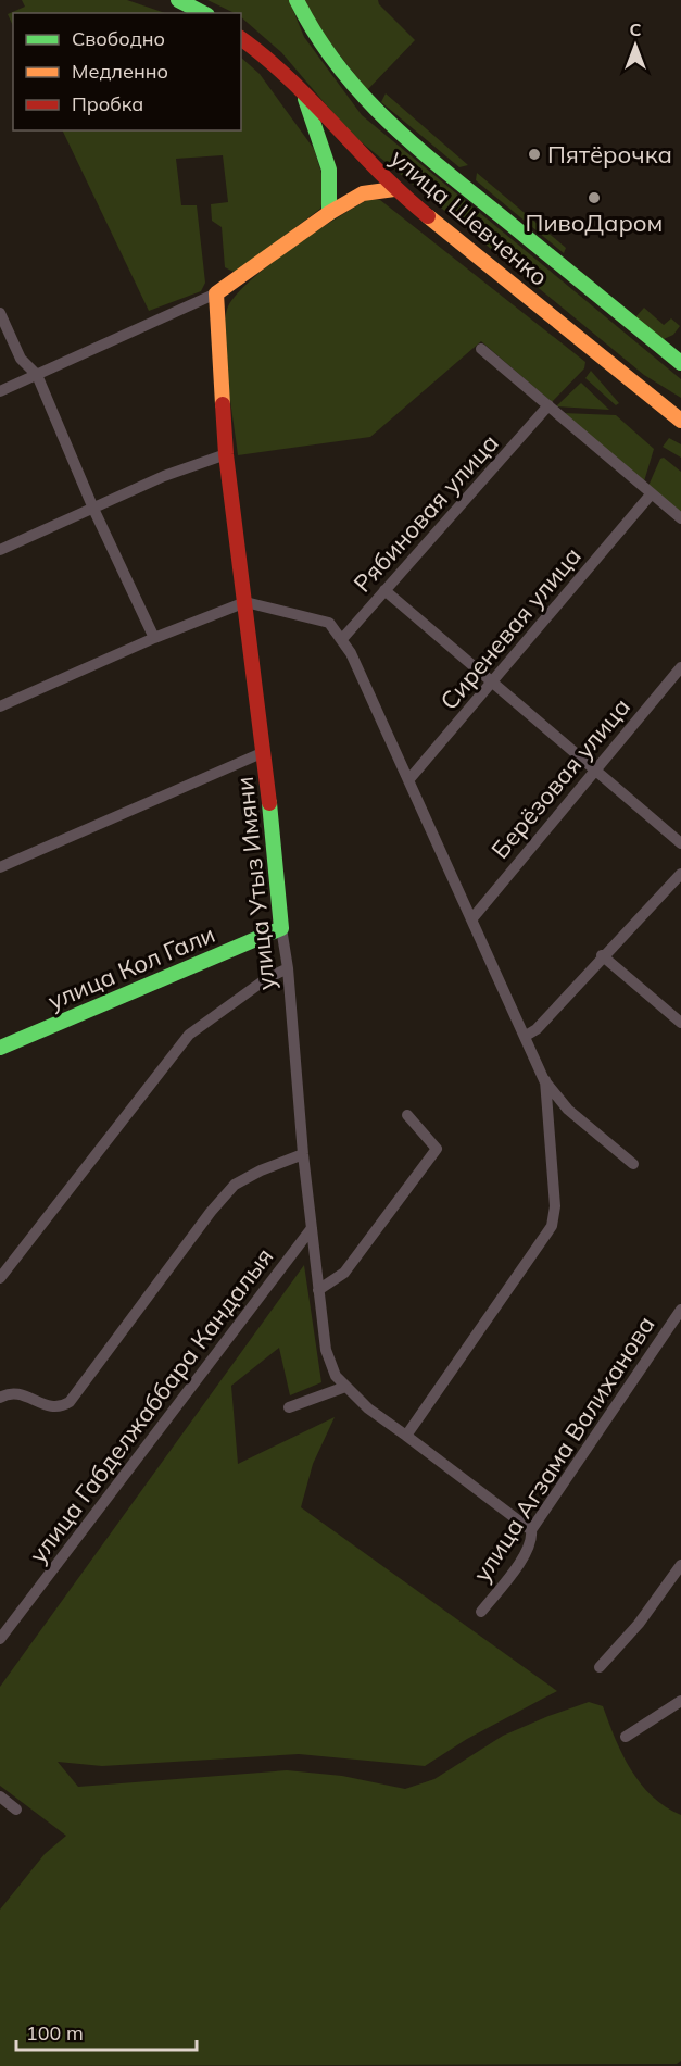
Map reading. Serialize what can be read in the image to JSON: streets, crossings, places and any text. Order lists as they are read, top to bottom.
{
  "streets": {
    "street": [
      "улица Шевченко",
      "Рябиновая улица",
      "Сиреневая улица",
      "Берёзовая улица",
      "улица Утыз Имяни",
      "улица Кол Гали",
      "улица Габделжаббара Кандалыя",
      "улица Агзама Валиханова"
    ]
  },
  "crossings": [
    ["улица Утыз Имяни", "улица Кол Гали"],
    ["улица Утыз Имяни", "улица Габделжаббара Кандалыя"],
    ["улица Утыз Имяни", "улица Агзама Валиханова"]
  ],
  "places": ["Пятёрочка", "ПивоДаром"],
  "legend": ["Свободно", "Медленно", "Пробка"],
  "scale_bar": "100 m",
  "north": "top"
}
